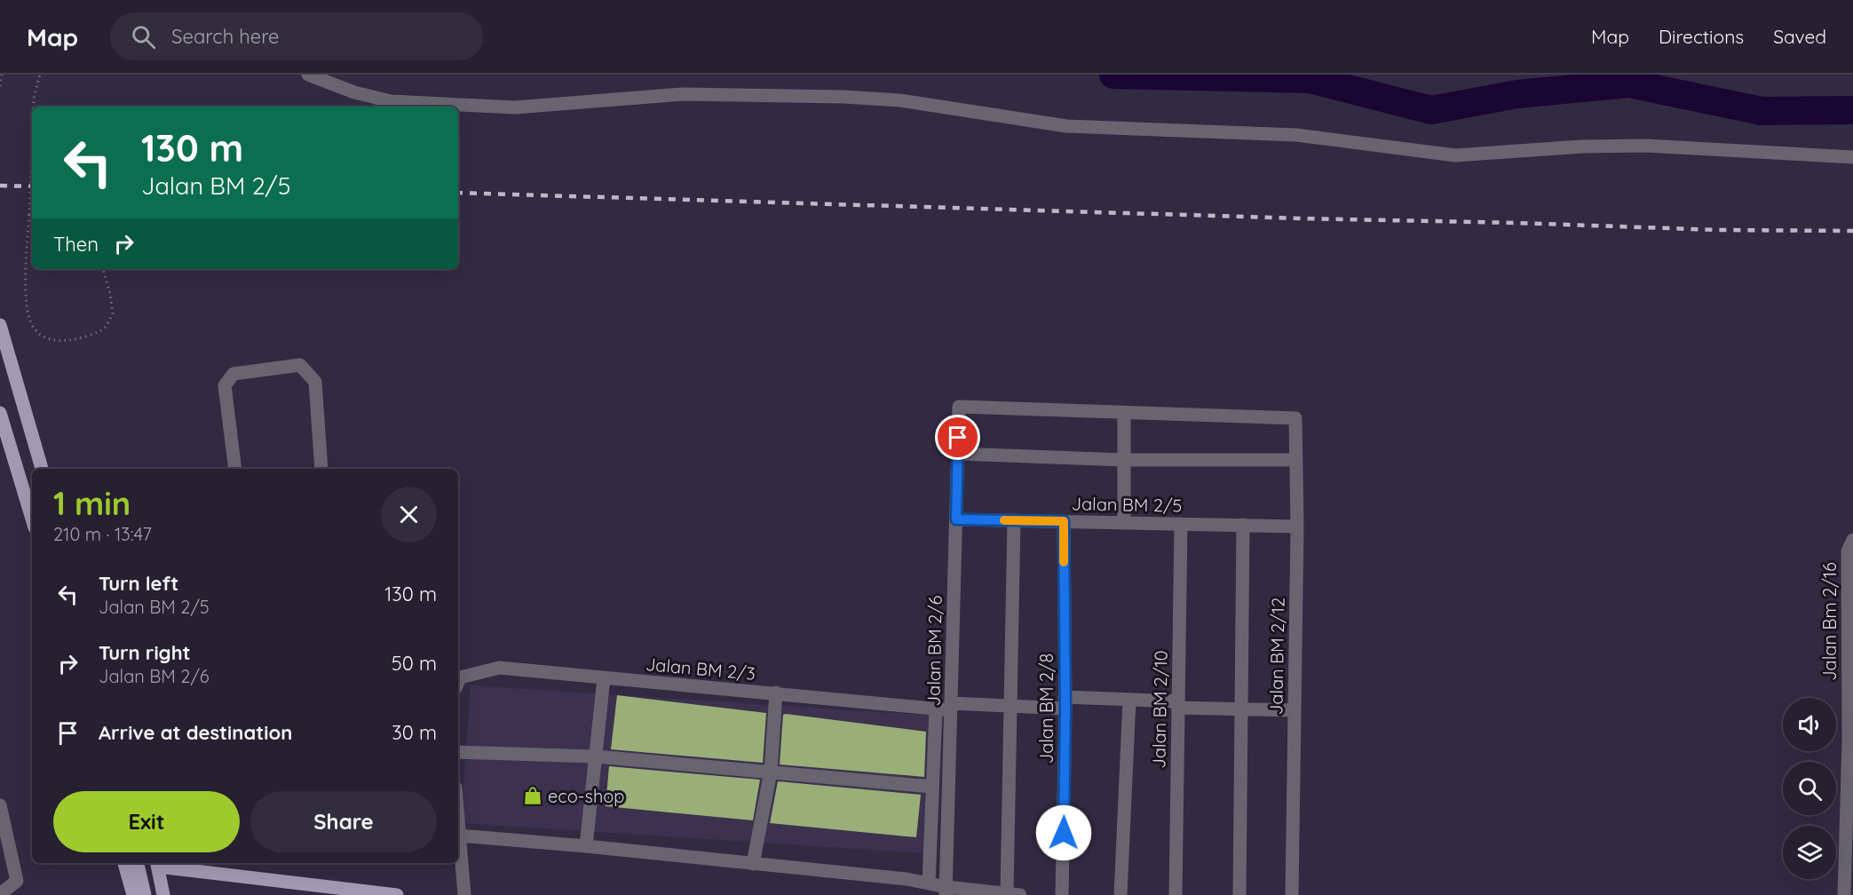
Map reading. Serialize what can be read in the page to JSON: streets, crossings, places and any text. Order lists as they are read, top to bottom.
{
  "streets": {
    "street": [
      "Jalan BM 2/5",
      "Jalan Bm 2/16",
      "Jalan BM 2/6",
      "Jalan BM 2/12",
      "Jalan BM 2/3",
      "Jalan BM 2/8",
      "Jalan BM 2/10"
    ]
  },
  "crossings": [
    ["Jalan BM 2/5", "Jalan BM 2/6"],
    ["Jalan BM 2/5", "Jalan BM 2/12"],
    ["Jalan BM 2/5", "Jalan BM 2/8"],
    ["Jalan BM 2/5", "Jalan BM 2/10"],
    ["Jalan BM 2/6", "Jalan BM 2/12"],
    ["Jalan BM 2/6", "Jalan BM 2/3"],
    ["Jalan BM 2/12", "Jalan BM 2/3"],
    ["Jalan BM 2/3", "Jalan BM 2/8"],
    ["Jalan BM 2/3", "Jalan BM 2/10"]
  ],
  "places": {
    "shop": ["eco-shop"]
  },
  "page": {
    "header": "Map",
    "search": "Search here",
    "nav": ["Map", "Directions", "Saved"],
    "turn": ["130 m", "Jalan BM 2/5"],
    "then": "Then",
    "heading": ["1 min", "210 m · 13:47"],
    "list": [
      {
        "name": "Turn left",
        "note": "Jalan BM 2/5",
        "value": "130 m"
      },
      {
        "name": "Turn right",
        "note": "Jalan BM 2/6",
        "value": "50 m"
      },
      {
        "name": "Arrive at destination",
        "value": "30 m"
      }
    ],
    "buttons": ["Exit", "Share"]
  }
}
